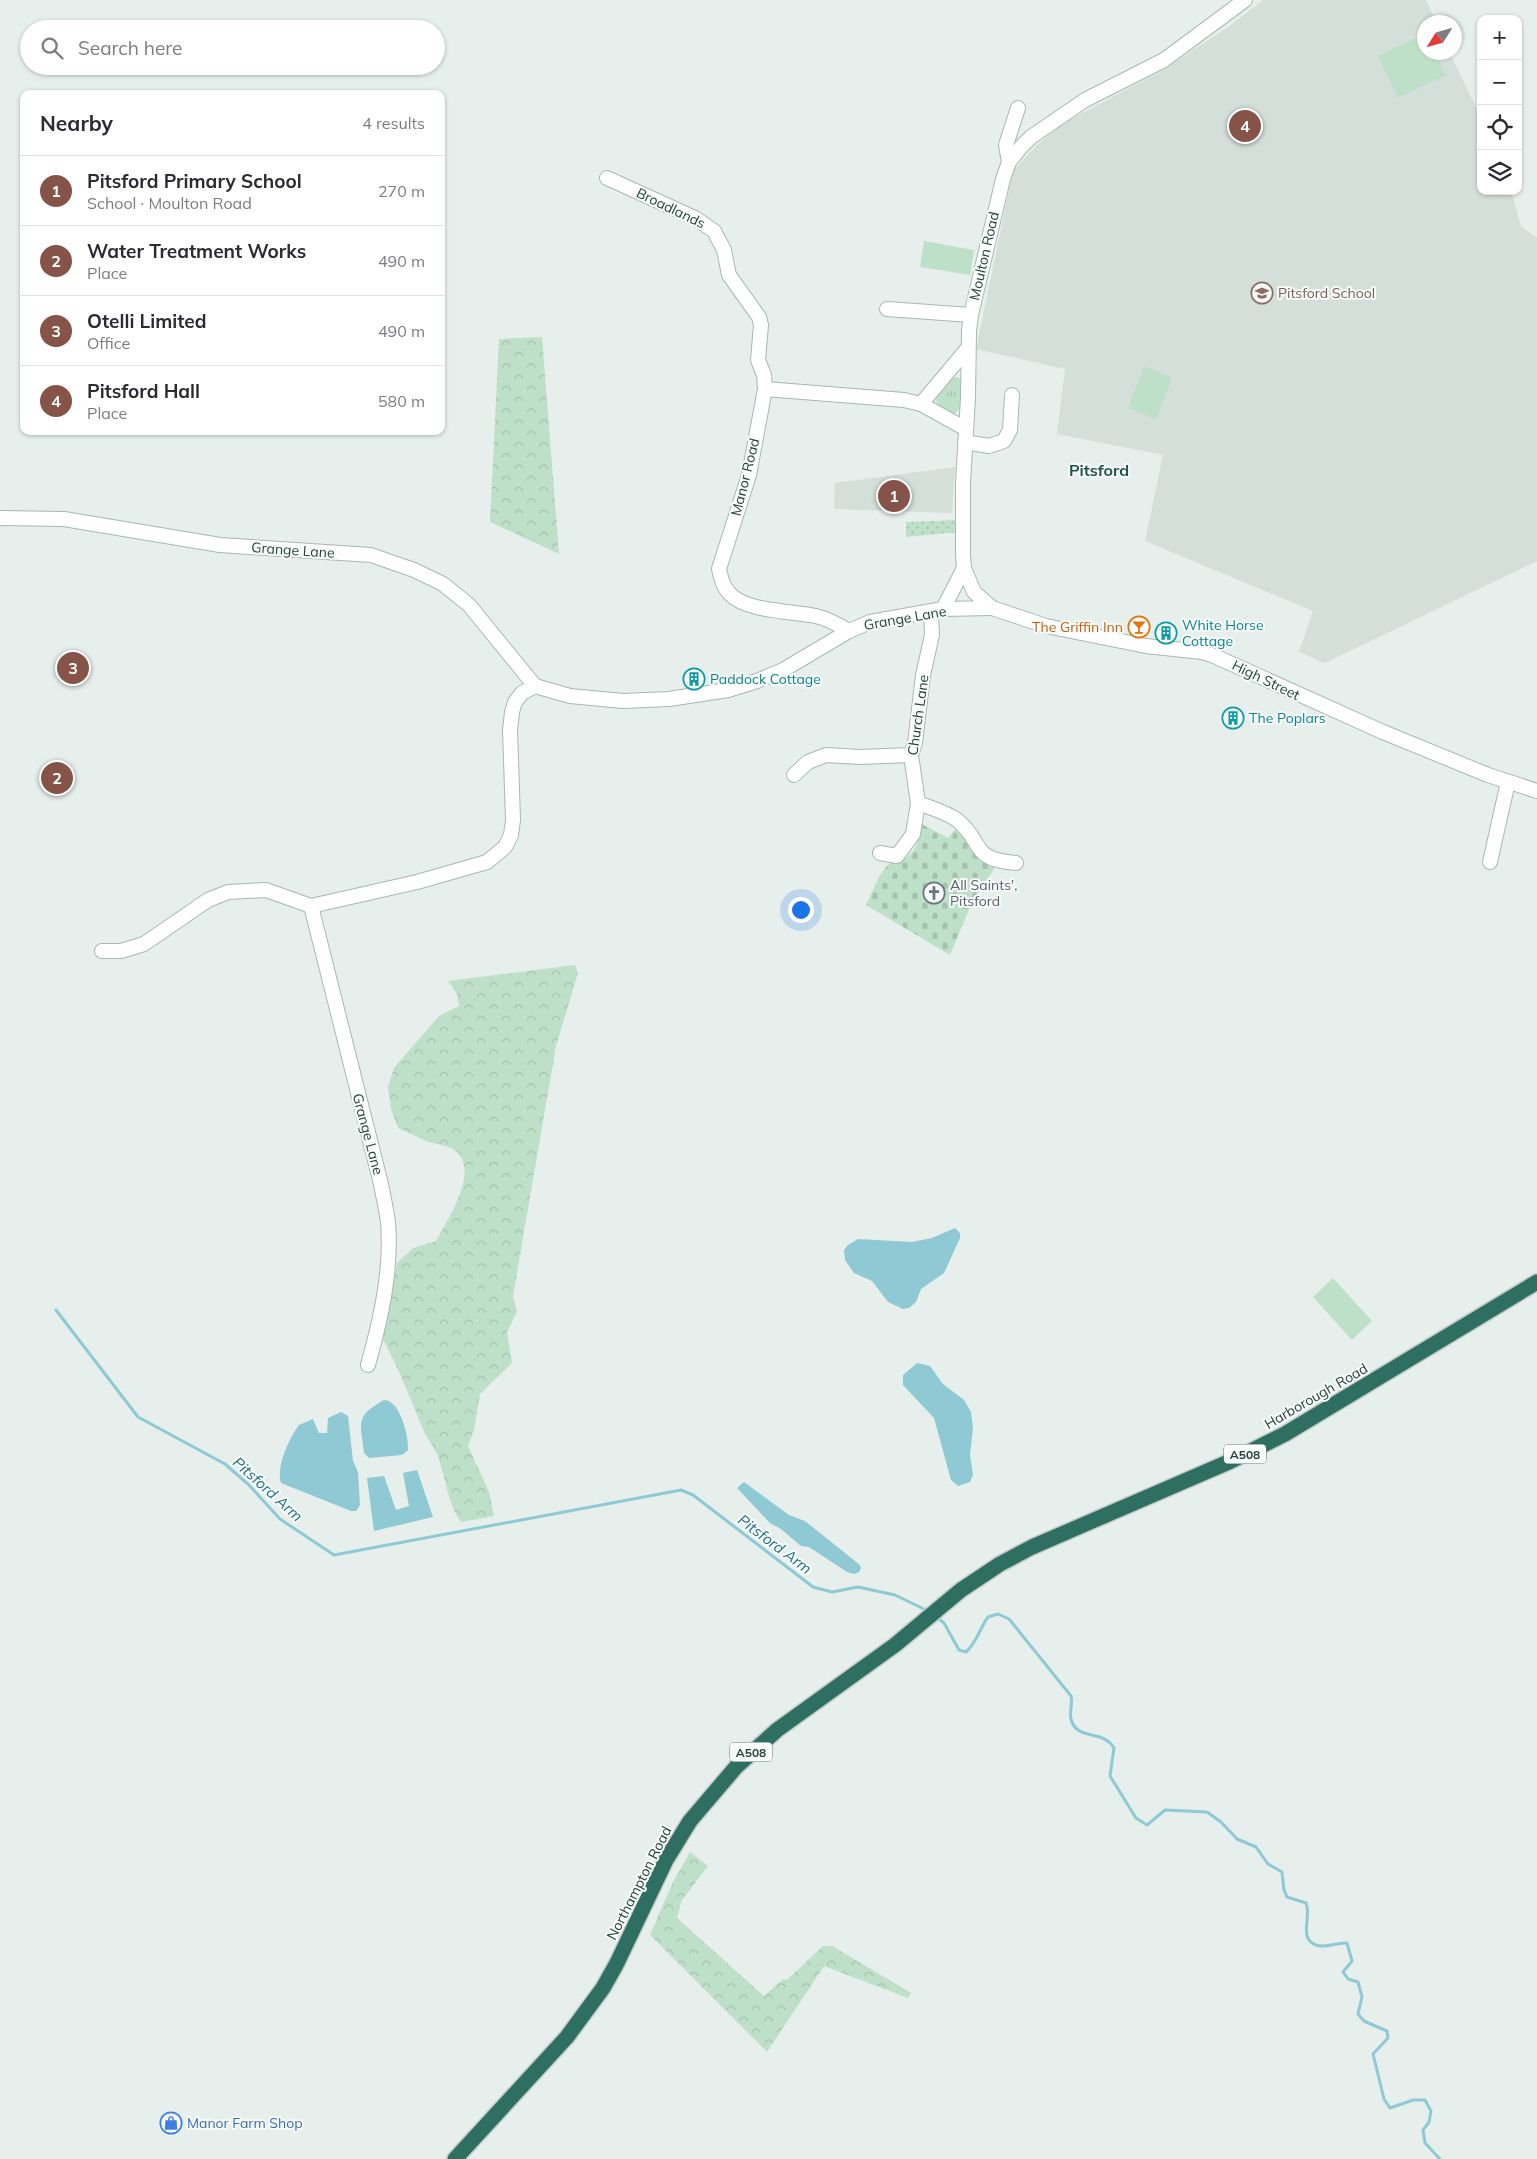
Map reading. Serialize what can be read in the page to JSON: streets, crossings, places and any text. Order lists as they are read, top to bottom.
{
  "streets": {
    "highway": ["Harborough Road", "A508", "Northampton Road"],
    "street": [
      "Broadlands",
      "Moulton Road",
      "Manor Road",
      "Grange Lane",
      "High Street",
      "Church Lane"
    ]
  },
  "crossings": [
    ["Broadlands", "Manor Road"],
    ["Moulton Road", "Grange Lane"],
    ["Moulton Road", "High Street"],
    ["Manor Road", "Grange Lane"],
    ["Grange Lane", "Church Lane"],
    ["Harborough Road", "Northampton Road"]
  ],
  "districts": ["Pitsford"],
  "water": ["Pitsford Arm"],
  "places": {
    "school or university": ["Pitsford School"],
    "bar": ["The Griffin Inn"],
    "building": ["White Horse Cottage", "Paddock Cottage", "The Poplars"],
    "church": ["All Saints', Pitsford"],
    "shop": ["Manor Farm Shop"]
  },
  "north": "bottom left",
  "page": {
    "map_buttons": ["+", "−"],
    "search": "Search here",
    "heading": ["Nearby", "4 results"],
    "pins": [
      "4",
      "1",
      "3",
      "2"
    ],
    "list": [
      {
        "mark": "1",
        "name": "Pitsford Primary School",
        "note": "School · Moulton Road",
        "value": "270 m"
      },
      {
        "mark": "2",
        "name": "Water Treatment Works",
        "note": "Place",
        "value": "490 m"
      },
      {
        "mark": "3",
        "name": "Otelli Limited",
        "note": "Office",
        "value": "490 m"
      },
      {
        "mark": "4",
        "name": "Pitsford Hall",
        "note": "Place",
        "value": "580 m"
      }
    ]
  }
}
